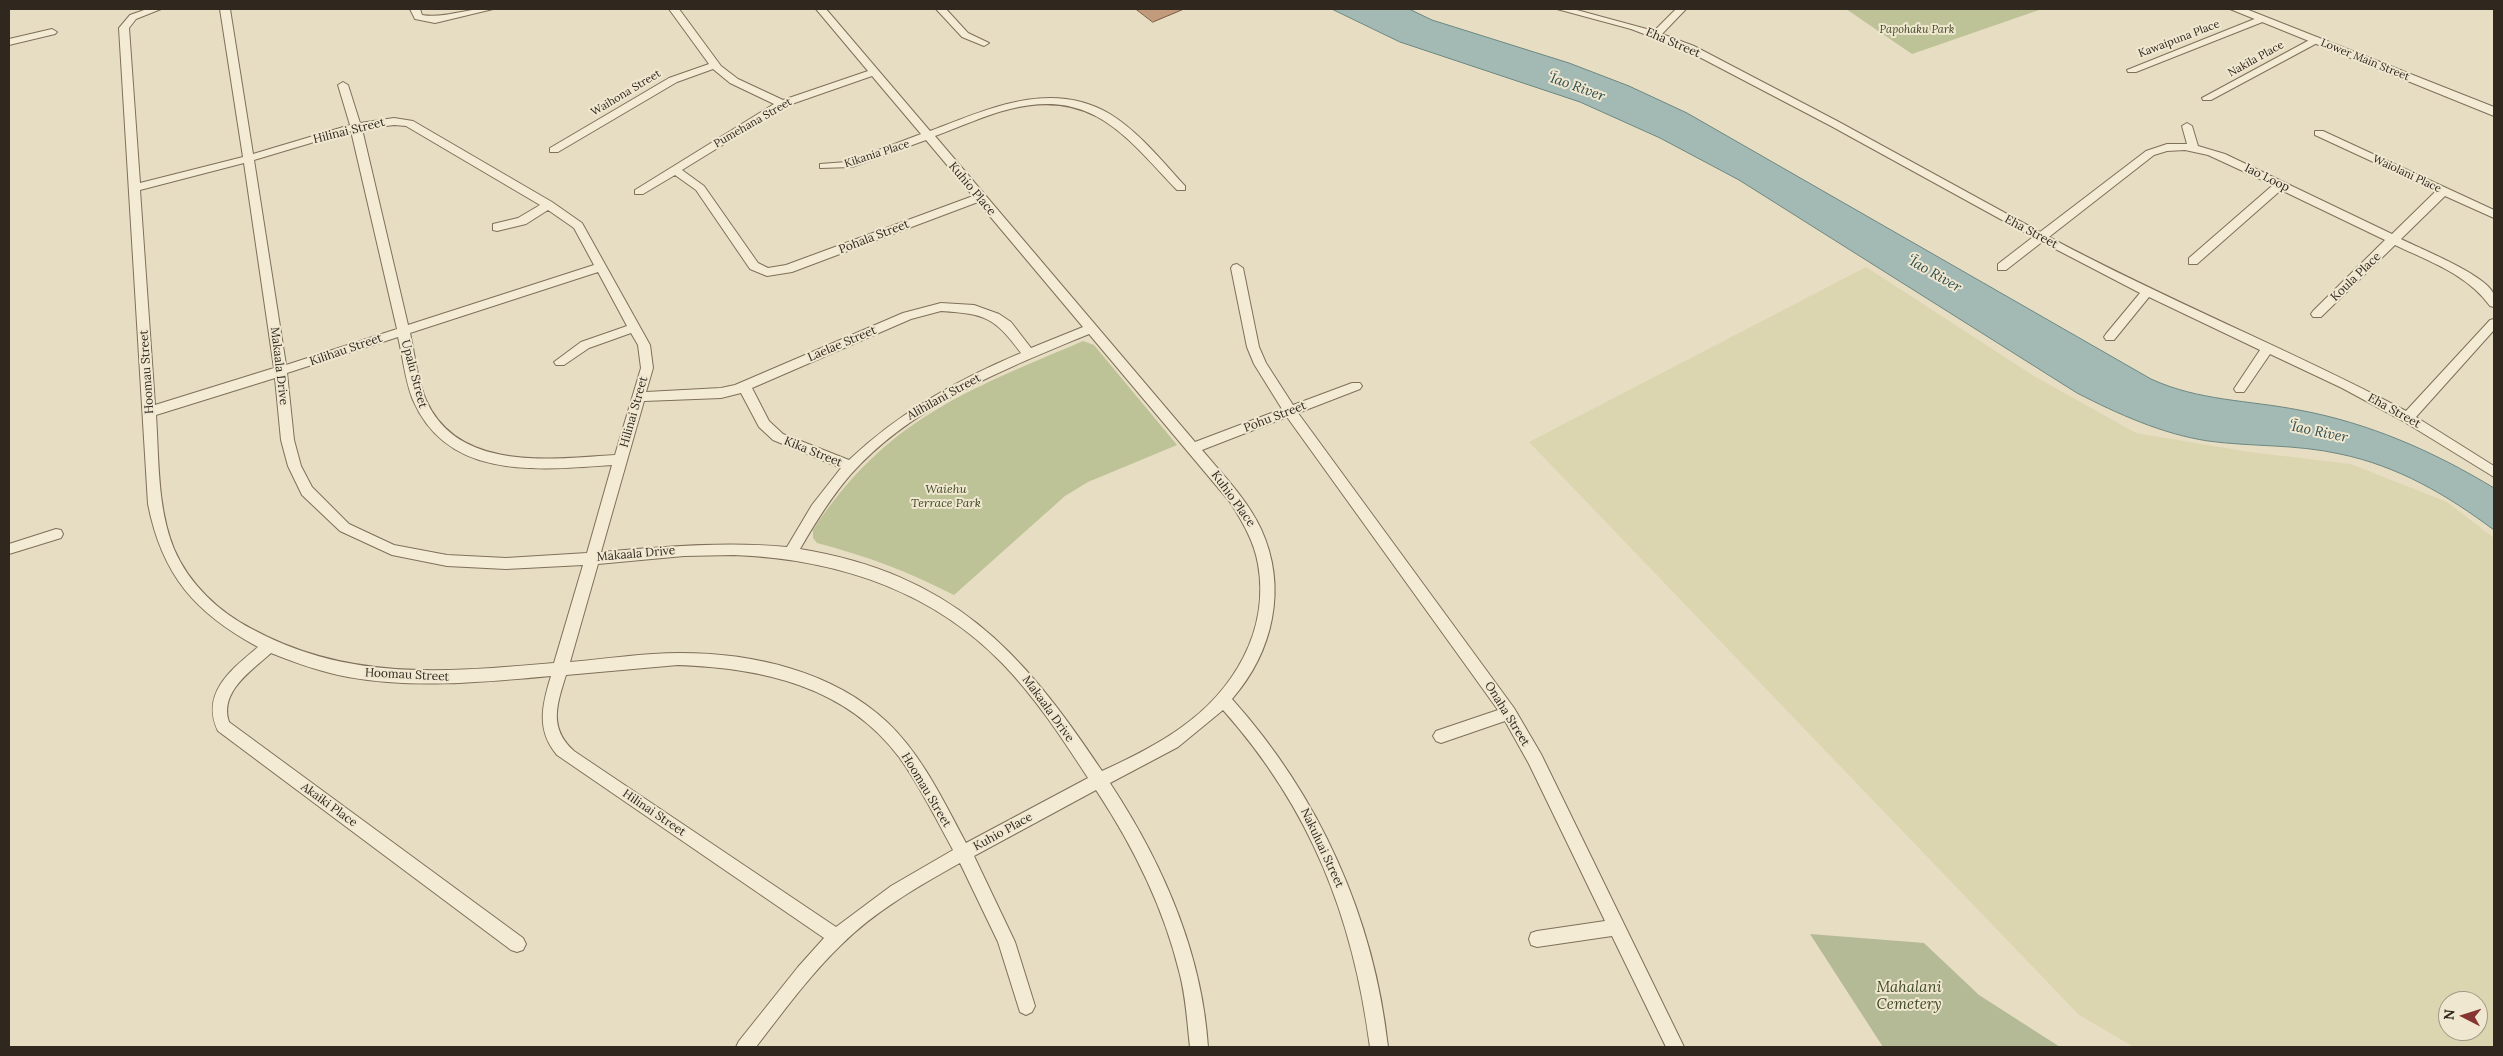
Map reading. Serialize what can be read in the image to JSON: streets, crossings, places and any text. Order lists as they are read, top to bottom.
{
  "streets": {
    "street": [
      "Kawaipuna Place",
      "Eha Street",
      "Nakila Place",
      "Lower Main Street",
      "Waihona Street",
      "Pumehana Street",
      "Hilinai Street",
      "Kikania Place",
      "Waiolani Place",
      "Iao Loop",
      "Kuhio Place",
      "Pohala Street",
      "Koula Place",
      "Laelae Street",
      "Kilihau Street",
      "Makaala Drive",
      "Hoomau Street",
      "Upalu Street",
      "Alihilani Street",
      "Pohu Street",
      "Kika Street",
      "Onaha Street",
      "Akaiki Place",
      "Nakuluai Street"
    ]
  },
  "crossings": [
    ["Kawaipuna Place", "Lower Main Street"],
    ["Eha Street", "Iao Loop"],
    ["Nakila Place", "Lower Main Street"],
    ["Pumehana Street", "Kuhio Place"],
    ["Hilinai Street", "Kuhio Place"],
    ["Hilinai Street", "Laelae Street"],
    ["Hilinai Street", "Kilihau Street"],
    ["Hilinai Street", "Makaala Drive"],
    ["Hilinai Street", "Hoomau Street"],
    ["Hilinai Street", "Upalu Street"],
    ["Kikania Place", "Kuhio Place"],
    ["Waiolani Place", "Koula Place"],
    ["Iao Loop", "Koula Place"],
    ["Kuhio Place", "Pohala Street"],
    ["Kuhio Place", "Makaala Drive"],
    ["Kuhio Place", "Hoomau Street"],
    ["Kuhio Place", "Alihilani Street"],
    ["Kuhio Place", "Pohu Street"],
    ["Kuhio Place", "Nakuluai Street"],
    ["Laelae Street", "Alihilani Street"],
    ["Laelae Street", "Kika Street"],
    ["Kilihau Street", "Makaala Drive"],
    ["Kilihau Street", "Hoomau Street"],
    ["Kilihau Street", "Upalu Street"],
    ["Makaala Drive", "Alihilani Street"],
    ["Hoomau Street", "Akaiki Place"],
    ["Alihilani Street", "Kika Street"],
    ["Pohu Street", "Onaha Street"]
  ],
  "water": ["ʻĪao River"],
  "parks": ["Papohaku Park", "Waiehu Terrace Park", "Mahalani Cemetery"],
  "north": "left"
}
